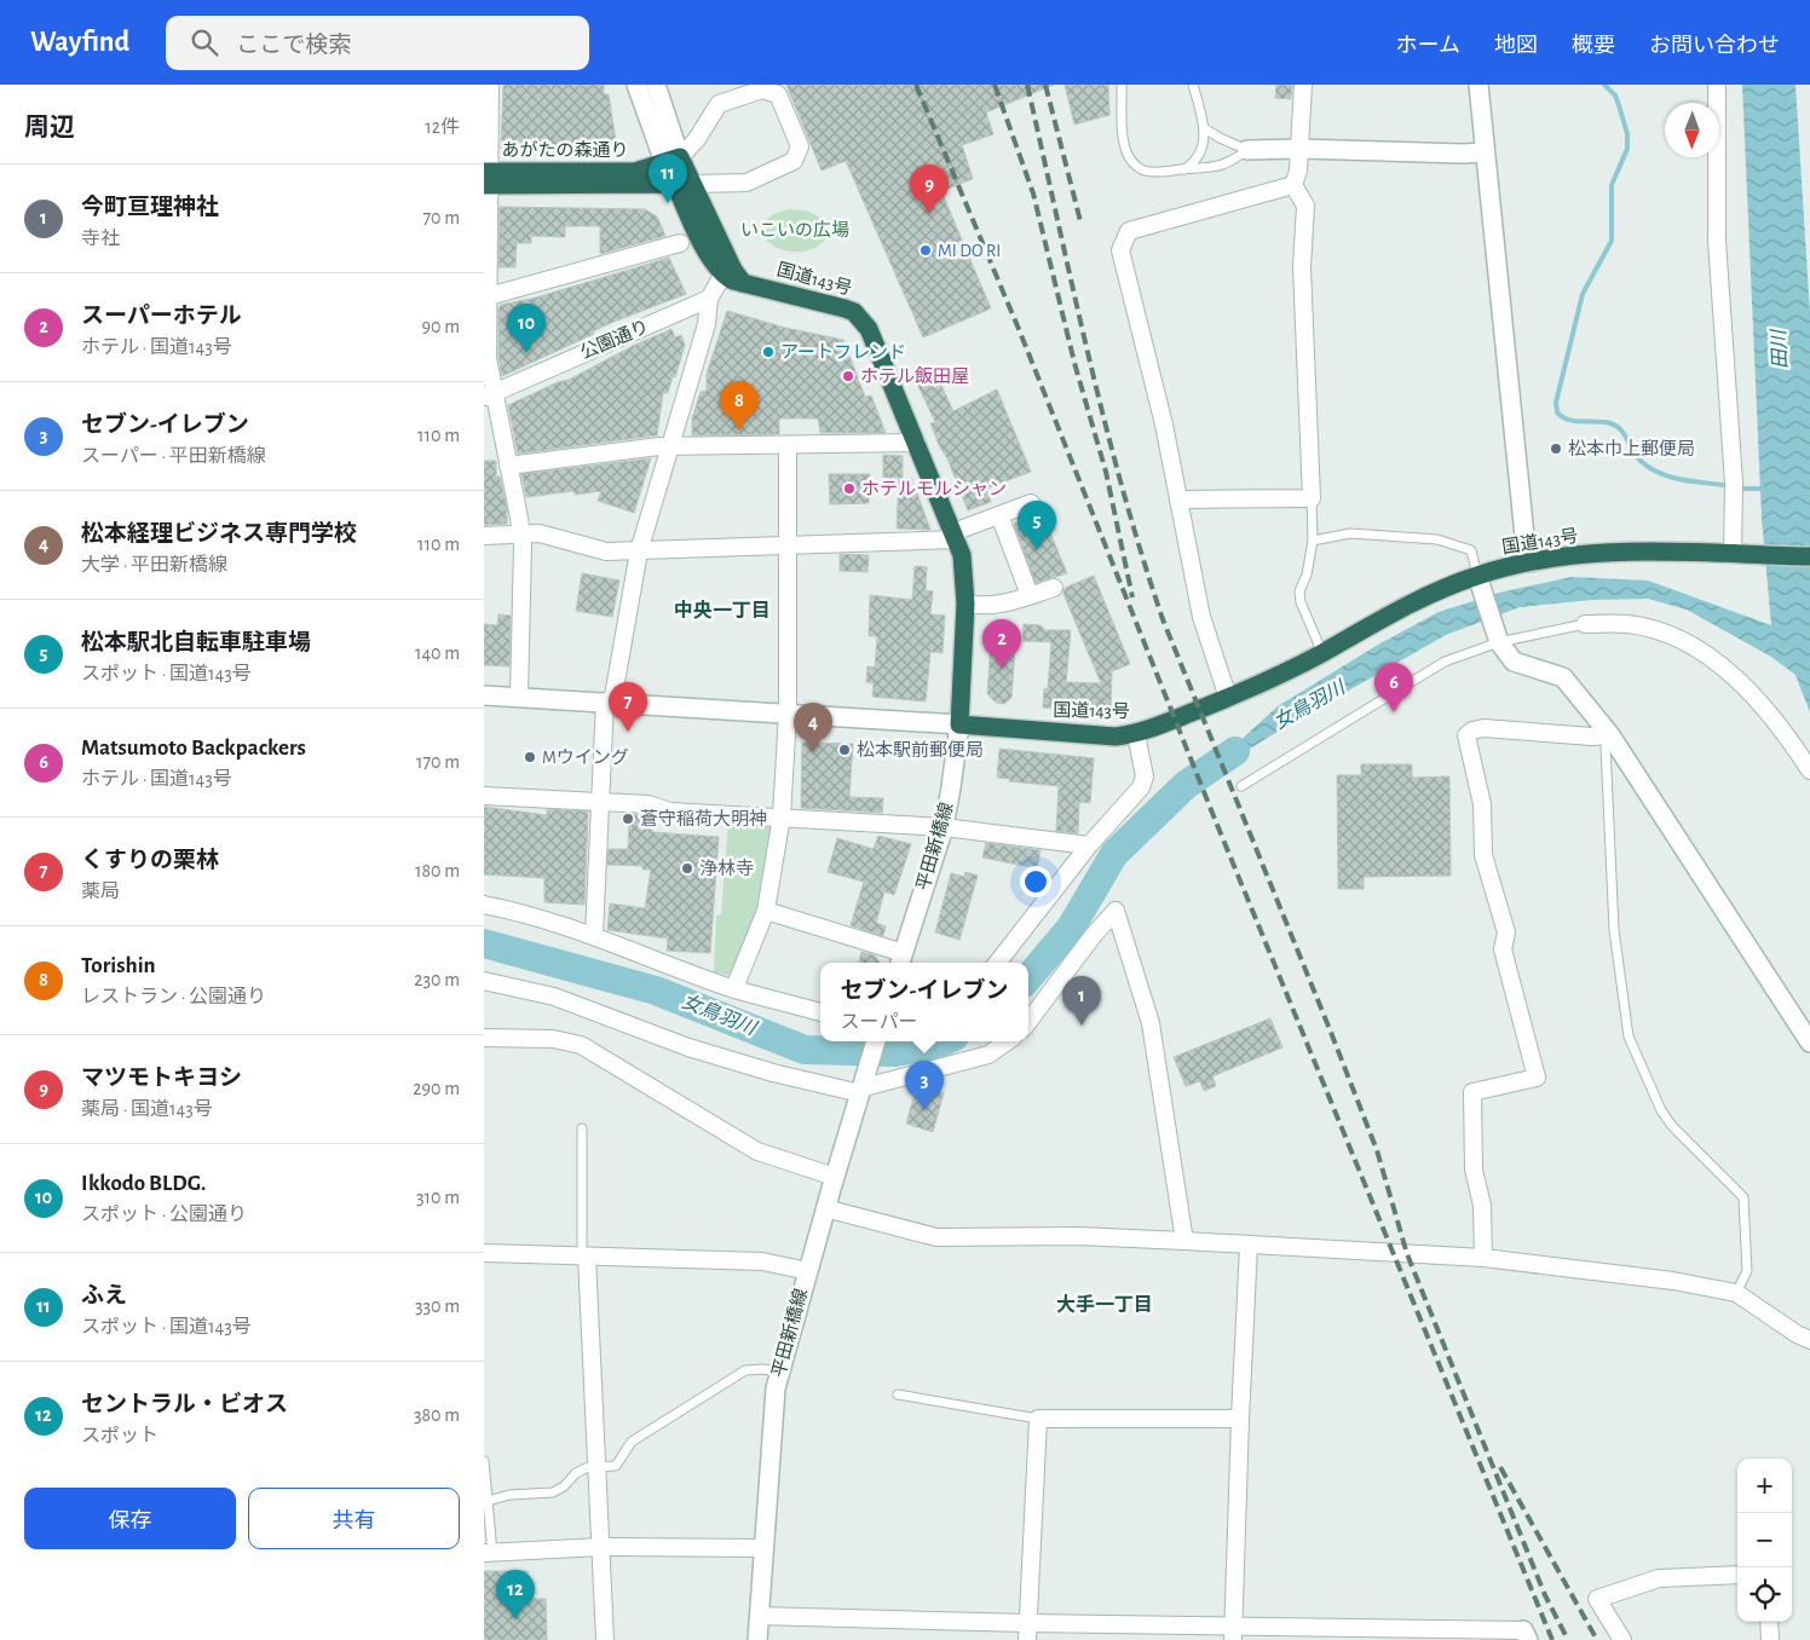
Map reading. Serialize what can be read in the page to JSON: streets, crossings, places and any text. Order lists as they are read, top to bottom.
{
  "streets": {
    "highway": ["あがたの森通り", "国道143号"],
    "street": ["公園通り", "平田新橋線"]
  },
  "crossings": [
    ["国道143号", "平田新橋線"]
  ],
  "districts": ["中央一丁目", "大手一丁目"],
  "water": ["田川", "女鳥羽川"],
  "parks": ["いこいの広場"],
  "places": [
    "MI DO RI",
    "アートフレンド",
    "ホテル飯田屋",
    "松本巾上郵便局",
    "ホテルモルシャン",
    "松本駅前郵便局",
    "Mウイング",
    "蒼守稲荷大明神",
    "浄林寺"
  ],
  "north": "bottom",
  "page": {
    "header": "Wayfind",
    "search": "ここで検索",
    "nav": [
      "ホーム",
      "地図",
      "概要",
      "お問い合わせ"
    ],
    "heading": ["周辺", "12件"],
    "pins": [
      "11",
      "9",
      "10",
      "8",
      "5",
      "2",
      "6",
      "7",
      "4",
      "1",
      "3",
      "12"
    ],
    "list": [
      {
        "mark": "1",
        "name": "今町亘理神社",
        "note": "寺社",
        "value": "70 m"
      },
      {
        "mark": "2",
        "name": "スーパーホテル",
        "note": "ホテル · 国道143号",
        "value": "90 m"
      },
      {
        "mark": "3",
        "name": "セブン-イレブン",
        "note": "スーパー · 平田新橋線",
        "value": "110 m"
      },
      {
        "mark": "4",
        "name": "松本経理ビジネス専門学校",
        "note": "大学 · 平田新橋線",
        "value": "110 m"
      },
      {
        "mark": "5",
        "name": "松本駅北自転車駐車場",
        "note": "スポット · 国道143号",
        "value": "140 m"
      },
      {
        "mark": "6",
        "name": "Matsumoto Backpackers",
        "note": "ホテル · 国道143号",
        "value": "170 m"
      },
      {
        "mark": "7",
        "name": "くすりの栗林",
        "note": "薬局",
        "value": "180 m"
      },
      {
        "mark": "8",
        "name": "Torishin",
        "note": "レストラン · 公園通り",
        "value": "230 m"
      },
      {
        "mark": "9",
        "name": "マツモトキヨシ",
        "note": "薬局 · 国道143号",
        "value": "290 m"
      },
      {
        "mark": "10",
        "name": "Ikkodo BLDG.",
        "note": "スポット · 公園通り",
        "value": "310 m"
      },
      {
        "mark": "11",
        "name": "ふえ",
        "note": "スポット · 国道143号",
        "value": "330 m"
      },
      {
        "mark": "12",
        "name": "セントラル・ビオス",
        "note": "スポット",
        "value": "380 m"
      }
    ],
    "popup": ["セブン-イレブン", "スーパー"],
    "map_buttons": ["+", "−"],
    "buttons": ["保存", "共有"]
  }
}
